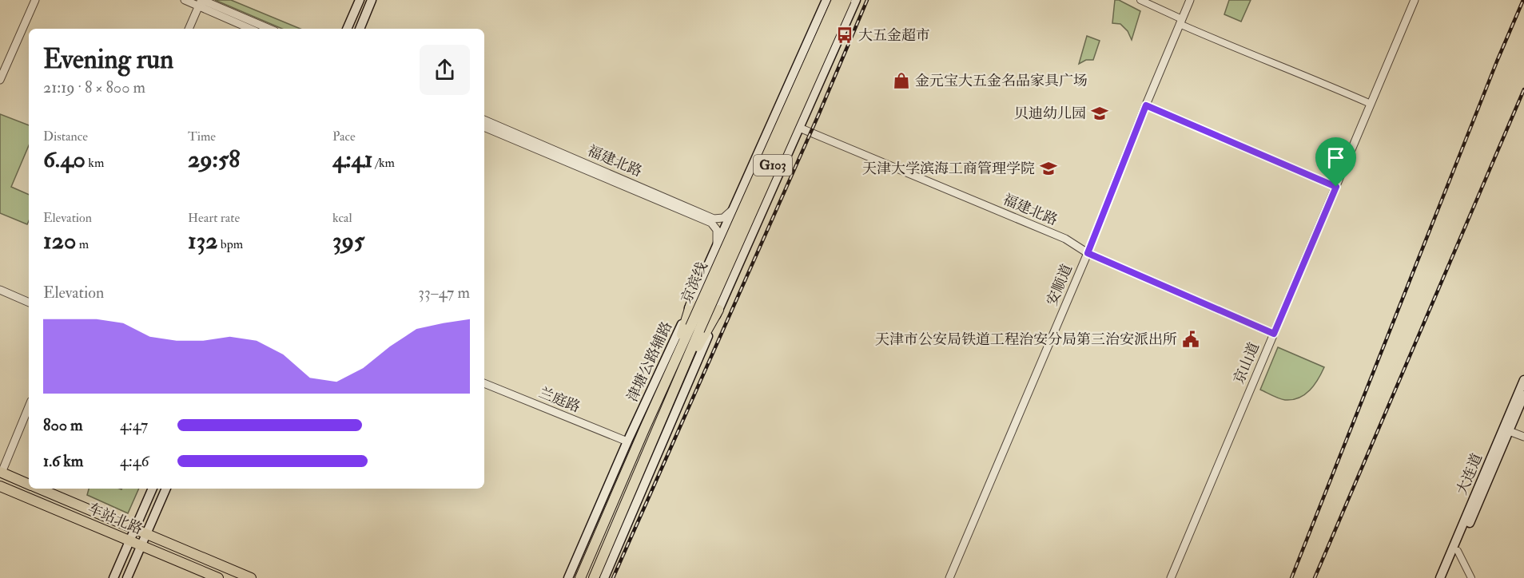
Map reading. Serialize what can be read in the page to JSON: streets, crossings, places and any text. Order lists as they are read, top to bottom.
{
  "streets": {
    "main road": [
      "G103",
      "京滨线",
      "津塘公路辅路",
      "大连道",
      "车站北路"
    ],
    "street": [
      "福建北路",
      "安顺道",
      "京山道",
      "兰庭路"
    ]
  },
  "crossings": [
    ["福建北路", "G103"],
    ["福建北路", "安顺道"],
    ["福建北路", "津塘公路辅路"],
    ["福建北路", "京山道"],
    ["G103", "京滨线"],
    ["津塘公路辅路", "兰庭路"]
  ],
  "places": {
    "bus stop": ["大五金超市"],
    "shop": ["金元宝大五金名品家具广场"],
    "school or university": ["贝迪幼儿园", "天津大学滨海工商管理学院"],
    "public building": ["天津市公安局铁道工程治安分局第三治安派出所"]
  },
  "page": {
    "heading": ["Evening run", "21:19 · 8 × 800 m"],
    "stats": [
      ["Distance", "6.40 km"],
      ["Time", "29:58"],
      ["Pace", "4:41 /km"],
      ["Elevation", "120 m"],
      ["Heart rate", "132 bpm"],
      ["kcal", "395"]
    ],
    "chart": ["Elevation", "33–47 m"],
    "list": [
      {
        "name": "800 m",
        "note": "4:47"
      },
      {
        "name": "1.6 km",
        "note": "4:46"
      }
    ]
  }
}
